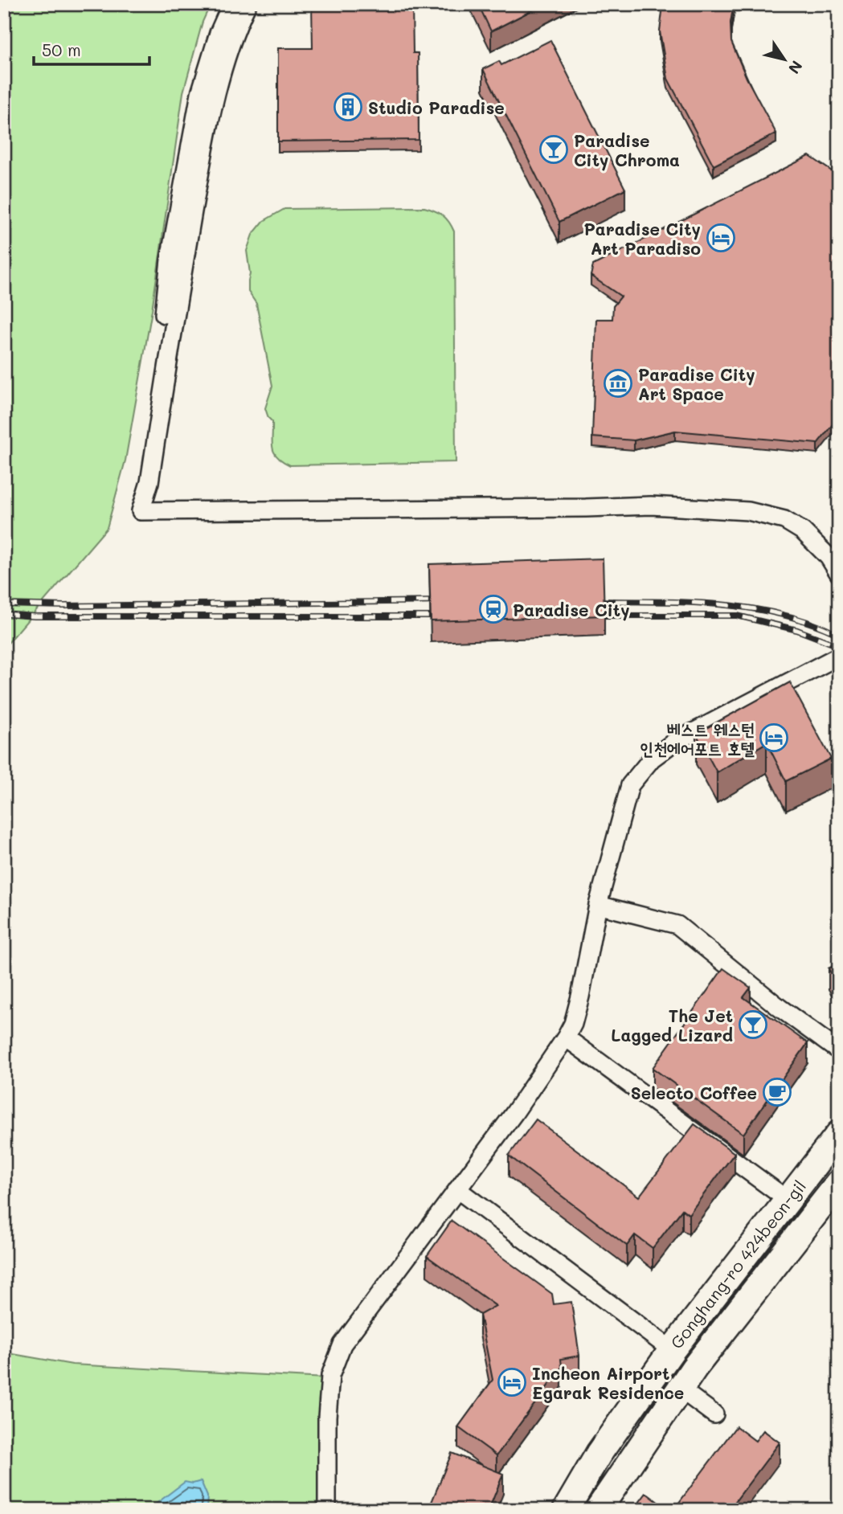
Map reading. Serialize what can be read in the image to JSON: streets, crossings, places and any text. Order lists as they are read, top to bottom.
{
  "streets": {
    "street": ["Gonghang-ro 424beon-gil"]
  },
  "places": {
    "building": ["Studio Paradise"],
    "bar": ["Paradise City Chroma", "The Jet Lagged Lizard"],
    "hotel": ["Paradise City Art Paradiso", "베스트 웨스턴 인천에어포트 호텔", "Incheon Airport Egarak Residence"],
    "museum": ["Paradise City Art Space"],
    "station": ["Paradise City"],
    "cafe": ["Selecto Coffee"]
  },
  "scale_bar": "50 m",
  "north": "bottom right"
}
